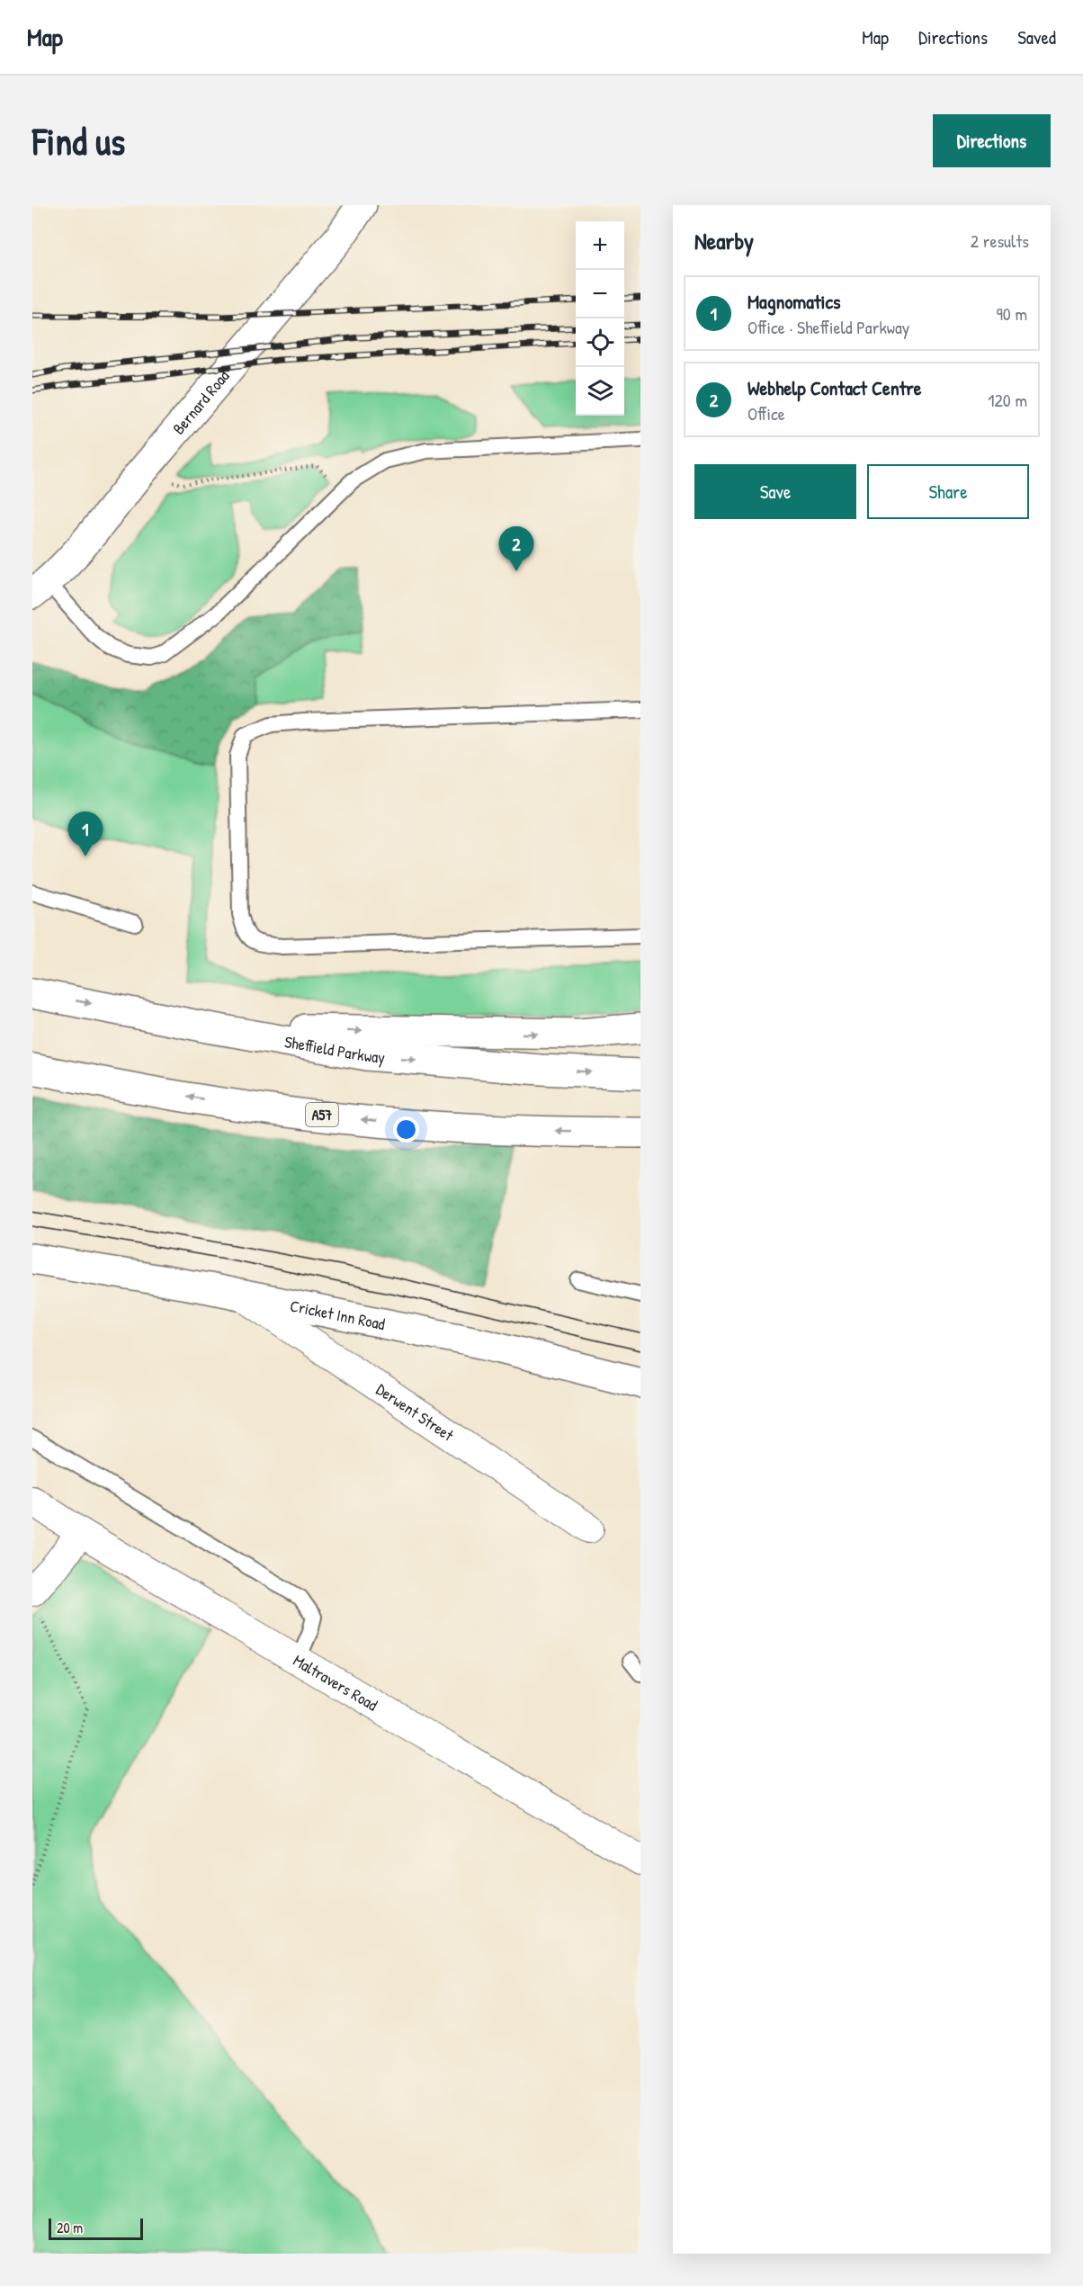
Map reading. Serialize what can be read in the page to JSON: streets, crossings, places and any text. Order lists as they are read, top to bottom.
{
  "streets": {
    "main road": [
      "Bernard Road",
      "Sheffield Parkway",
      "A57",
      "Cricket Inn Road"
    ],
    "street": ["Derwent Street", "Maltravers Road"]
  },
  "crossings": [
    ["Cricket Inn Road", "Derwent Street"]
  ],
  "scale_bar": "20 m",
  "page": {
    "header": "Map",
    "nav": ["Map", "Directions", "Saved"],
    "buttons": [
      "Directions",
      ["Save", "Share"]
    ],
    "title": "Find us",
    "heading": ["Nearby", "2 results"],
    "map_buttons": ["+", "−"],
    "list": [
      {
        "mark": "1",
        "name": "Magnomatics",
        "note": "Office · Sheffield Parkway",
        "value": "90 m"
      },
      {
        "mark": "2",
        "name": "Webhelp Contact Centre",
        "note": "Office",
        "value": "120 m"
      }
    ],
    "pins": ["2", "1"],
    "scale": "20 m"
  }
}
